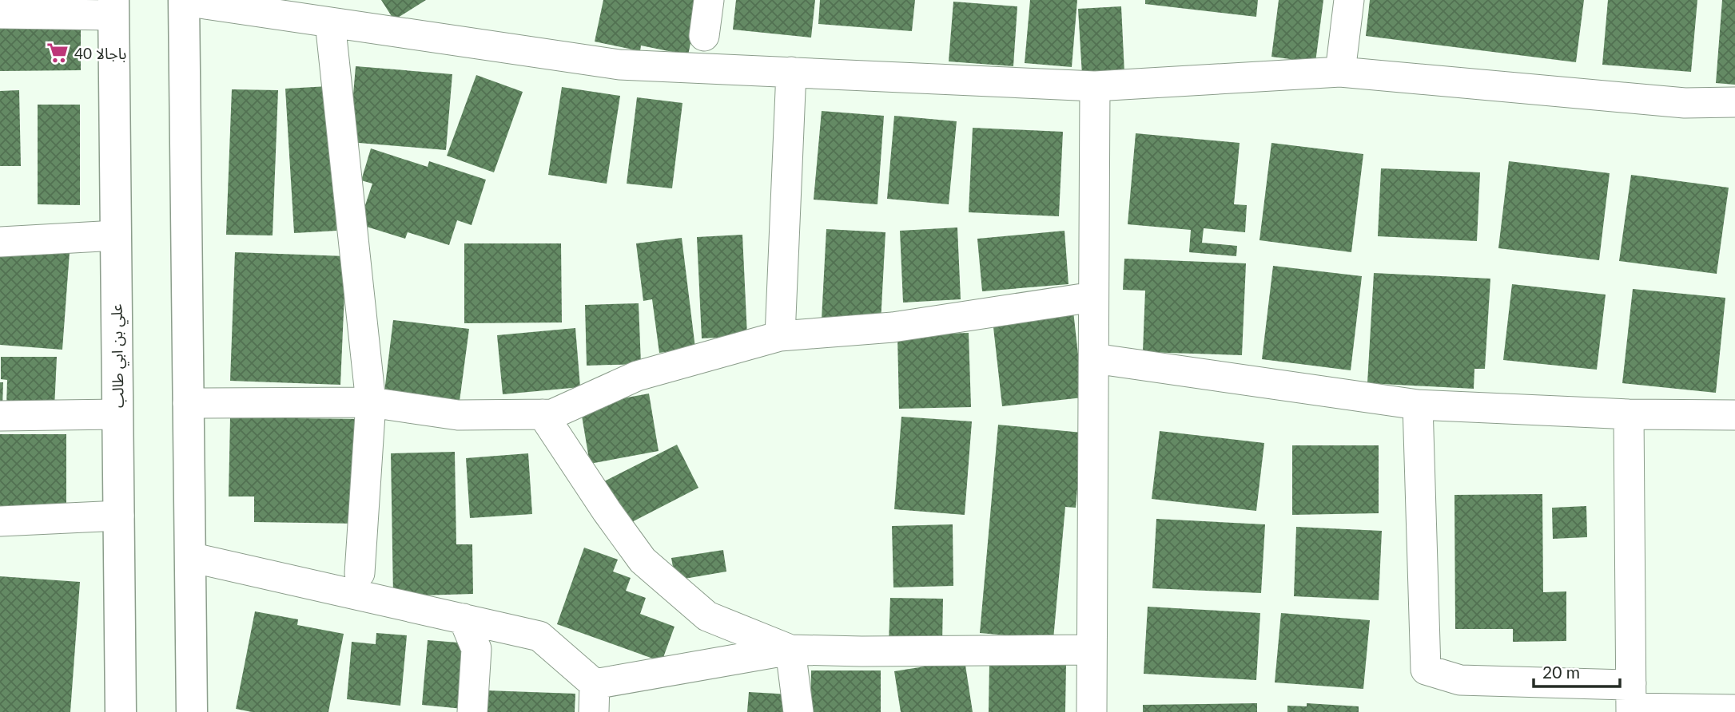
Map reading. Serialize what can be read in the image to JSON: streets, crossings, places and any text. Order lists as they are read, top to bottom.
{
  "streets": {
    "main road": ["علي بن ابي طالب"]
  },
  "places": {
    "supermarket": ["باجالا 40"]
  },
  "scale_bar": "20 m"
}
